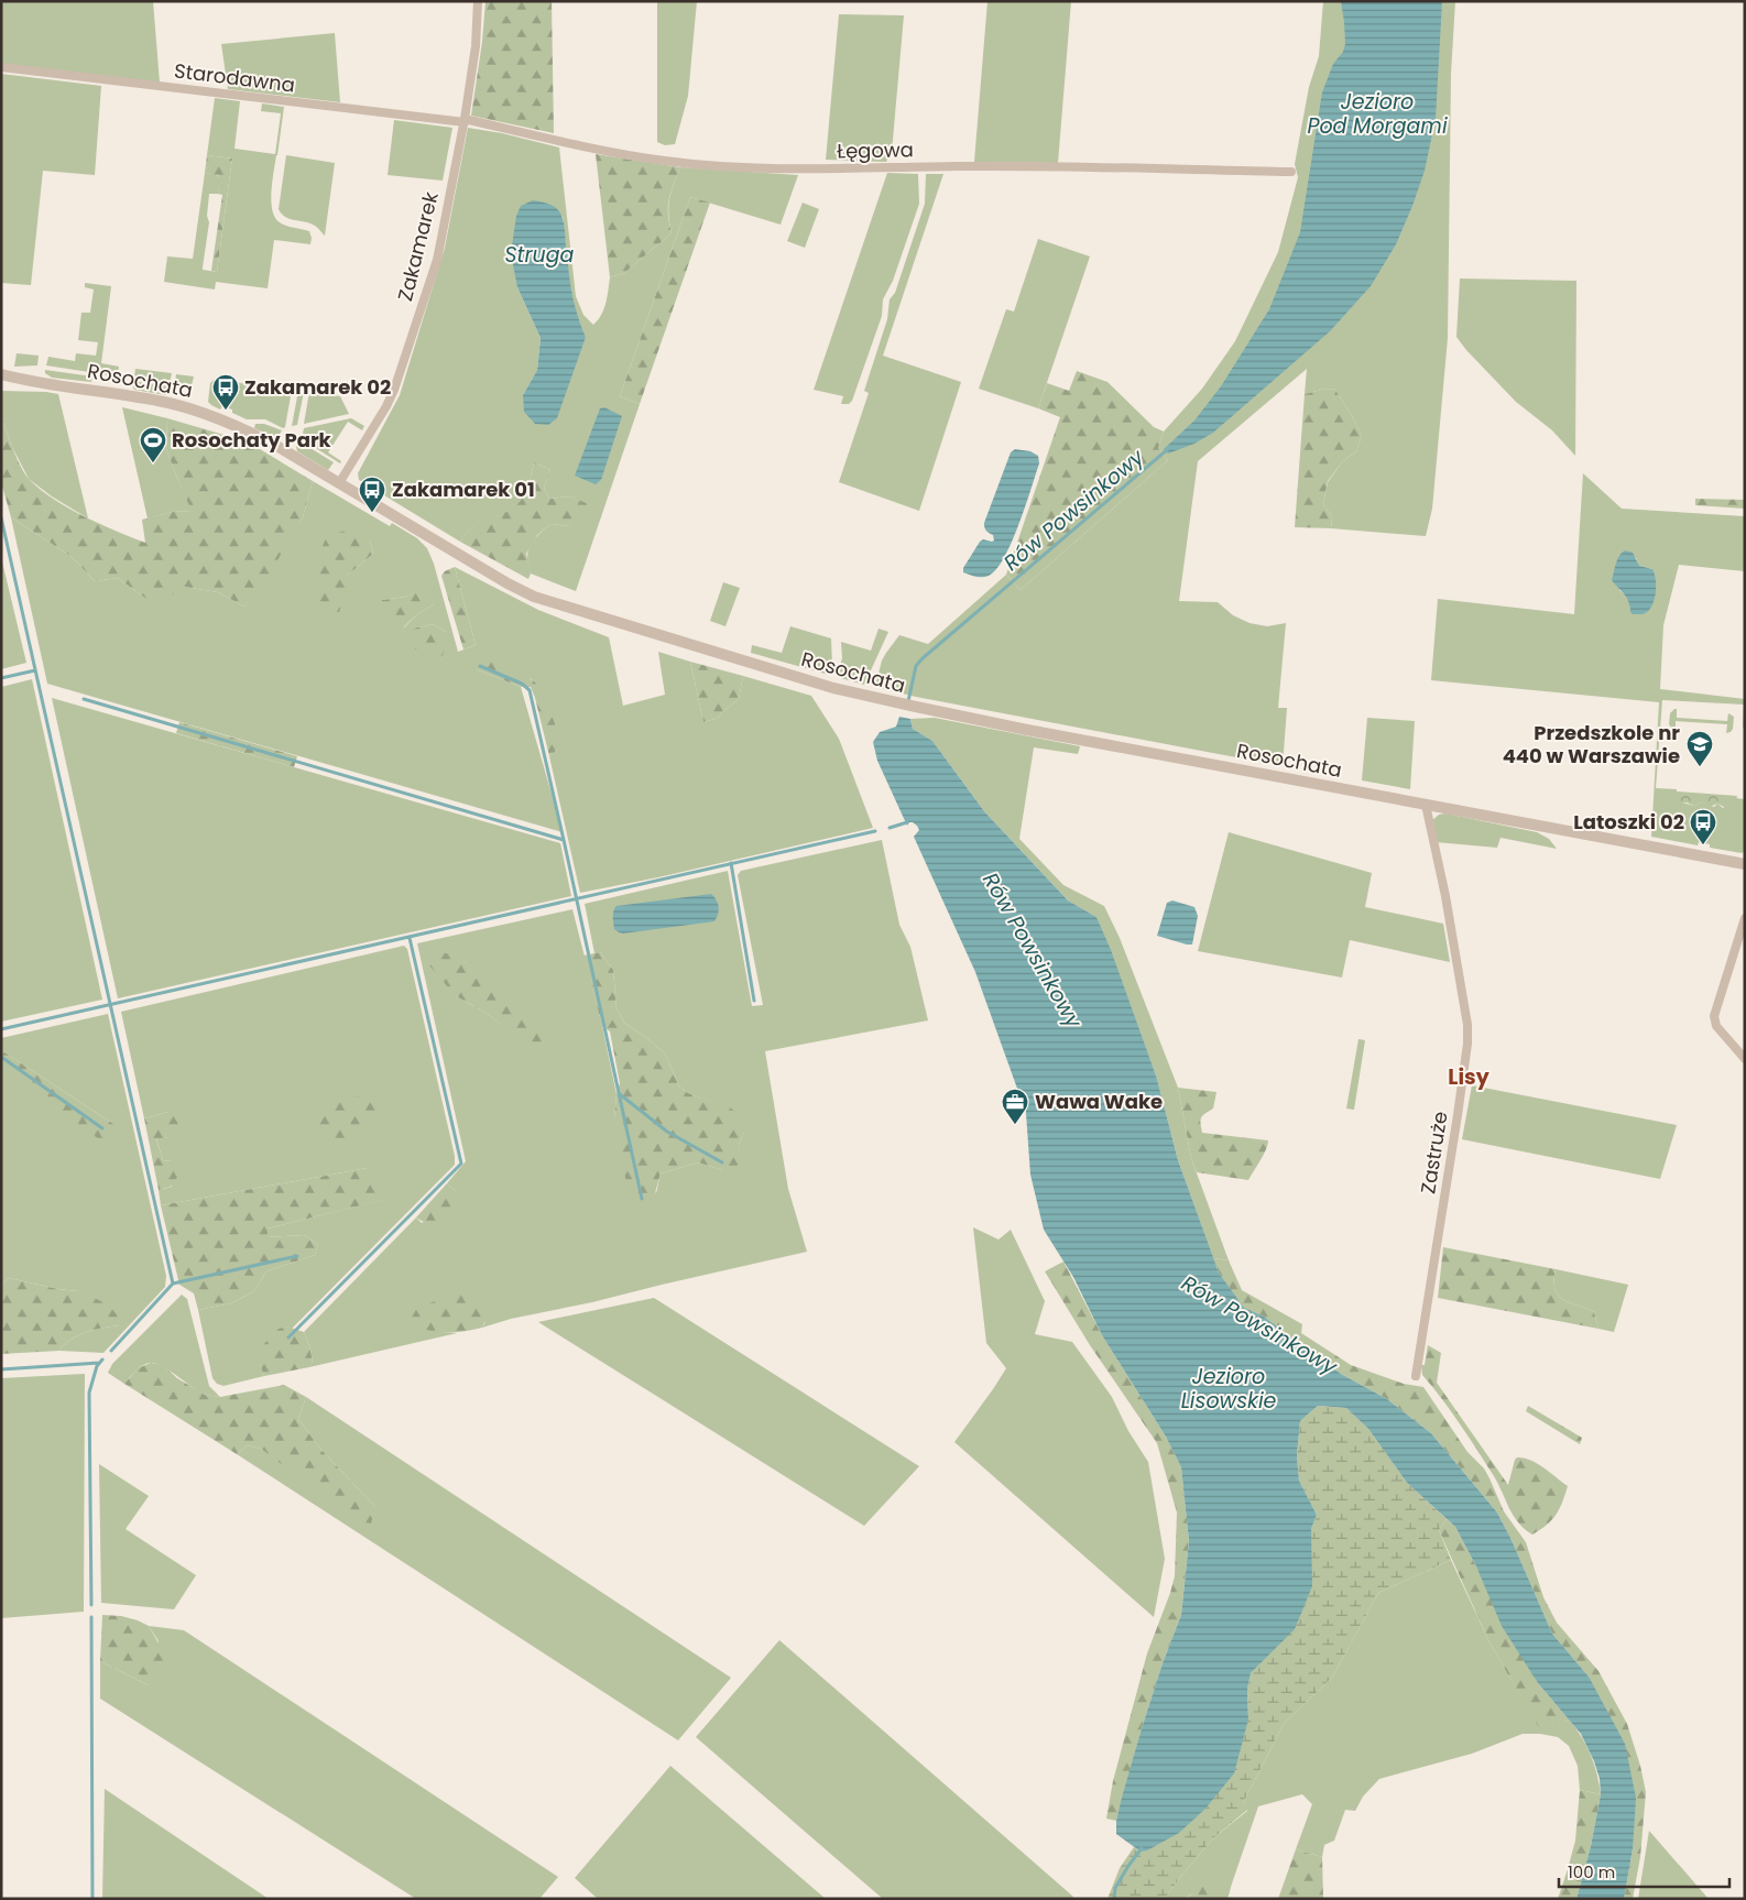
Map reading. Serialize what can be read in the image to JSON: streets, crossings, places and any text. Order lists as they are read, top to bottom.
{
  "streets": {
    "street": [
      "Starodawna",
      "Łęgowa",
      "Zakamarek",
      "Rosochata",
      "Zastruże"
    ]
  },
  "crossings": [
    ["Starodawna", "Łęgowa"],
    ["Starodawna", "Zakamarek"],
    ["Łęgowa", "Zakamarek"],
    ["Zakamarek", "Rosochata"],
    ["Rosochata", "Zastruże"]
  ],
  "districts": ["Lisy"],
  "water": [
    "Jezioro Pod Morgami",
    "Struga",
    "Rów Powsinkowy",
    "Jezioro Lisowskie"
  ],
  "places": {
    "bus stop": ["Zakamarek 02", "Zakamarek 01", "Latoszki 02"],
    "sports": ["Rosochaty Park"],
    "school or university": ["Przedszkole nr 440 w Warszawie"],
    "office": ["Wawa Wake"]
  },
  "scale_bar": "100 m"
}
